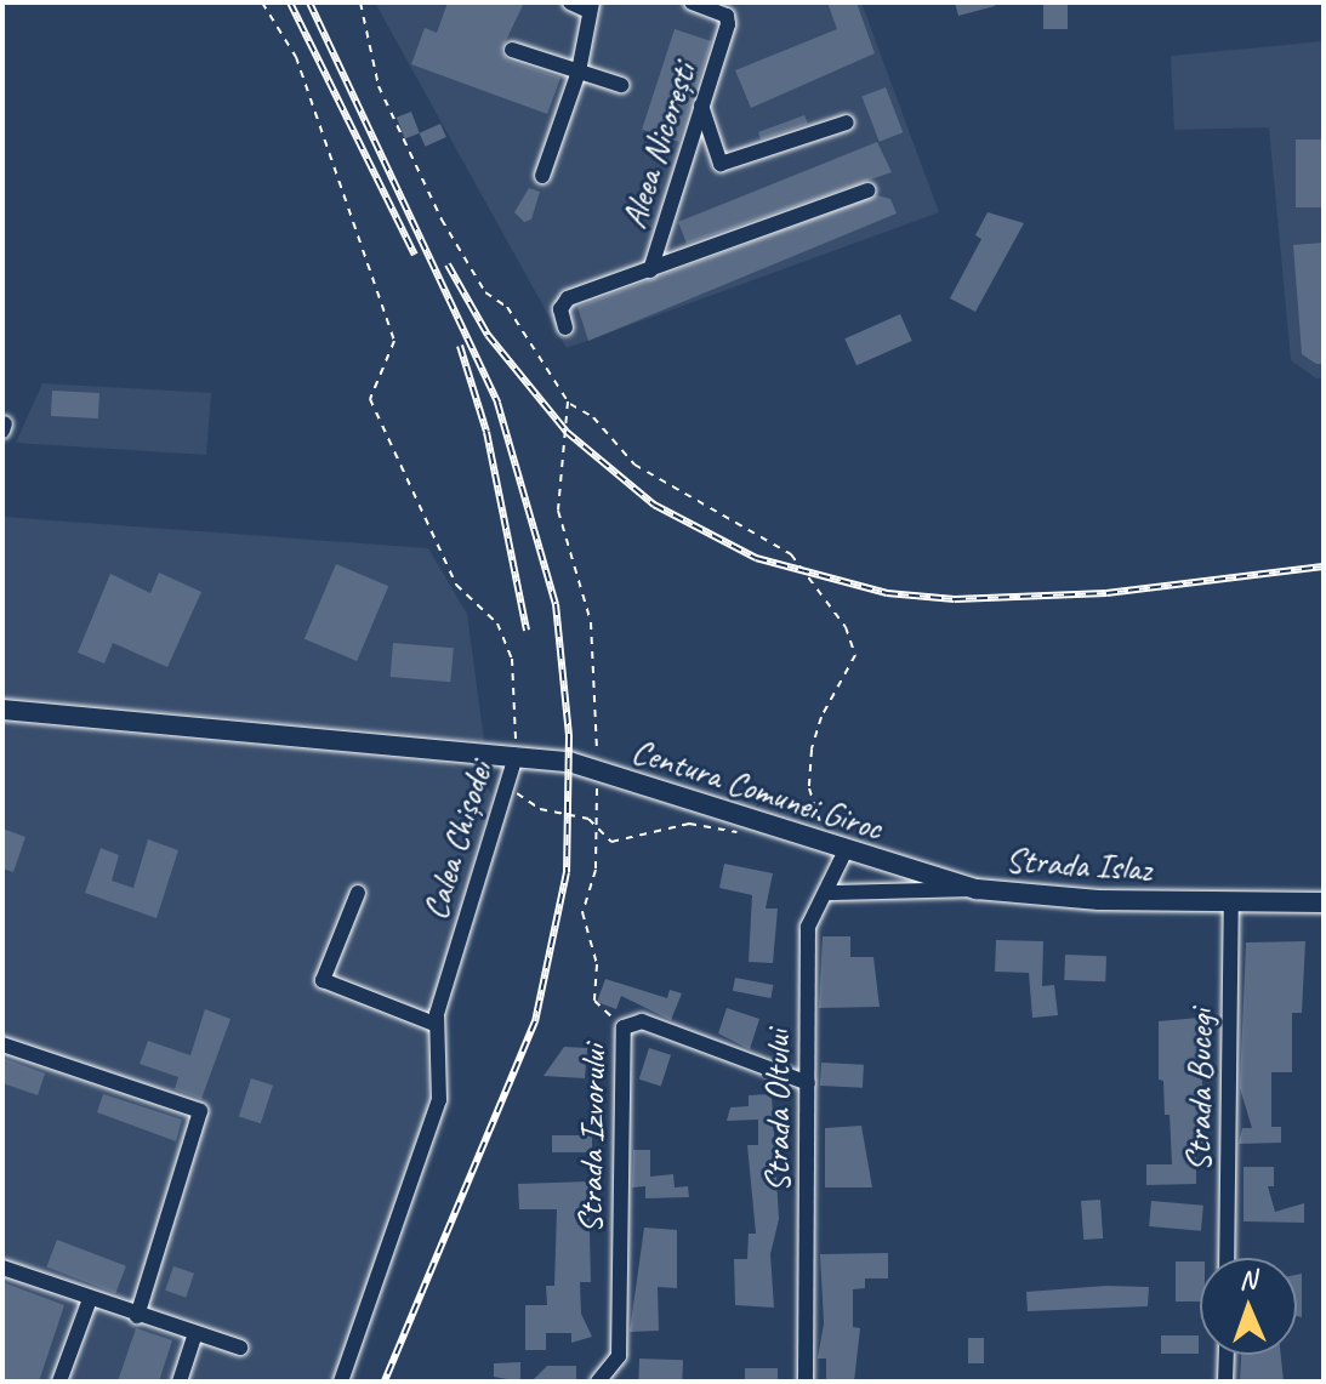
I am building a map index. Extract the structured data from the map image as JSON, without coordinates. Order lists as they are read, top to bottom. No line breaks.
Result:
{"streets":{"main road":["Centura Comunei Giroc","Calea Chișodei","Strada Islaz"],"street":["Aleea Nicorești","Strada Bucegi","Strada Oltului","Strada Izvorului"]},"crossings":[["Centura Comunei Giroc","Calea Chișodei"],["Centura Comunei Giroc","Strada Islaz"],["Centura Comunei Giroc","Strada Oltului"],["Strada Islaz","Strada Bucegi"],["Strada Islaz","Strada Oltului"],["Strada Oltului","Strada Izvorului"]],"north":"top"}
